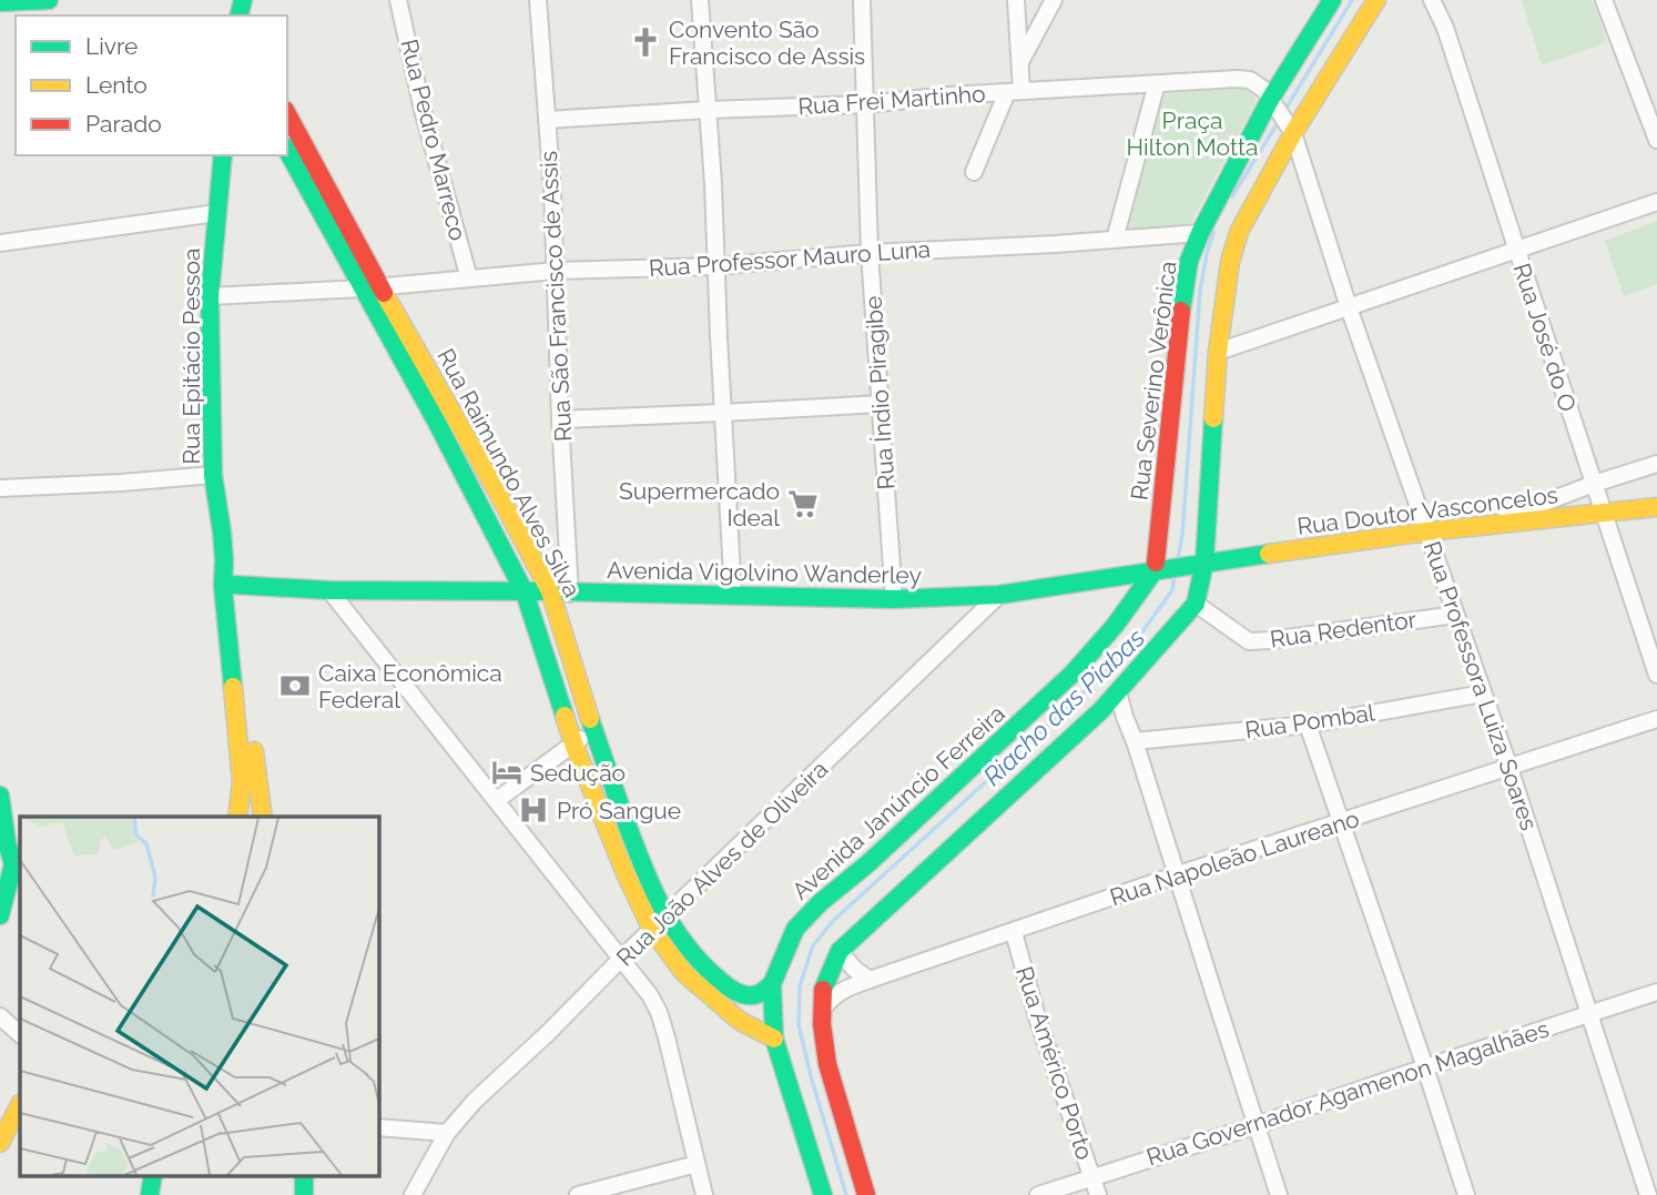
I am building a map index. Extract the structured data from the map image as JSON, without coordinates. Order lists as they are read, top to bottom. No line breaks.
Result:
{"streets":{"main road":["Rua Epitácio Pessoa","Rua Severino Verônica","Rua Raimundo Alves Silva","Rua Doutor Vasconcelos","Avenida Vigolvino Wanderley","Avenida Janúncio Ferreira"],"street":["Rua Frei Martinho","Rua Pedro Marreco","Rua Professor Mauro Luna","Rua São Francisco de Assis","Rua José do O","Rua Índio Piragibe","Rua Redentor","Rua Professora Luiza Soares","Rua Pombal","Rua Napoleão Laureano","Rua João Alves de Oliveira","Rua Américo Porto","Rua Governador Agamenon Magalhães"]},"crossings":[["Rua Frei Martinho","Rua São Francisco de Assis"],["Rua Frei Martinho","Rua Severino Verônica"],["Rua Frei Martinho","Rua Índio Piragibe"],["Rua Frei Martinho","Rua Professora Luiza Soares"],["Rua Pedro Marreco","Rua Professor Mauro Luna"],["Rua Professor Mauro Luna","Rua São Francisco de Assis"],["Rua Professor Mauro Luna","Rua Severino Verônica"],["Rua Professor Mauro Luna","Rua Índio Piragibe"],["Rua Professor Mauro Luna","Rua Raimundo Alves Silva"],["Rua São Francisco de Assis","Avenida Vigolvino Wanderley"],["Rua José do O","Rua Doutor Vasconcelos"],["Rua Epitácio Pessoa","Avenida Vigolvino Wanderley"],["Rua Severino Verônica","Rua Doutor Vasconcelos"],["Rua Severino Verônica","Avenida Vigolvino Wanderley"],["Rua Severino Verônica","Rua Professora Luiza Soares"],["Rua Severino Verônica","Avenida Janúncio Ferreira"],["Rua Índio Piragibe","Avenida Vigolvino Wanderley"],["Rua Raimundo Alves Silva","Avenida Vigolvino Wanderley"],["Rua Raimundo Alves Silva","Avenida Janúncio Ferreira"],["Rua Raimundo Alves Silva","Rua João Alves de Oliveira"],["Rua Doutor Vasconcelos","Avenida Vigolvino Wanderley"],["Rua Doutor Vasconcelos","Rua Professora Luiza Soares"],["Rua Doutor Vasconcelos","Avenida Janúncio Ferreira"],["Avenida Vigolvino Wanderley","Avenida Janúncio Ferreira"],["Avenida Vigolvino Wanderley","Rua João Alves de Oliveira"],["Rua Redentor","Rua Professora Luiza Soares"],["Rua Professora Luiza Soares","Rua Pombal"],["Rua Professora Luiza Soares","Rua Napoleão Laureano"],["Rua Professora Luiza Soares","Rua Governador Agamenon Magalhães"],["Rua Napoleão Laureano","Rua Américo Porto"],["Rua Américo Porto","Rua Governador Agamenon Magalhães"]],"water":["Riacho das Piabas"],"parks":["Praça Hilton Motta"],"places":{"church":["Convento São Francisco de Assis"],"supermarket":["Supermercado Ideal"],"bank":["Caixa Econômica Federal"],"hotel":["Sedução"],"hospital":["Pró Sangue"]},"legend":["Livre","Lento","Parado"]}
